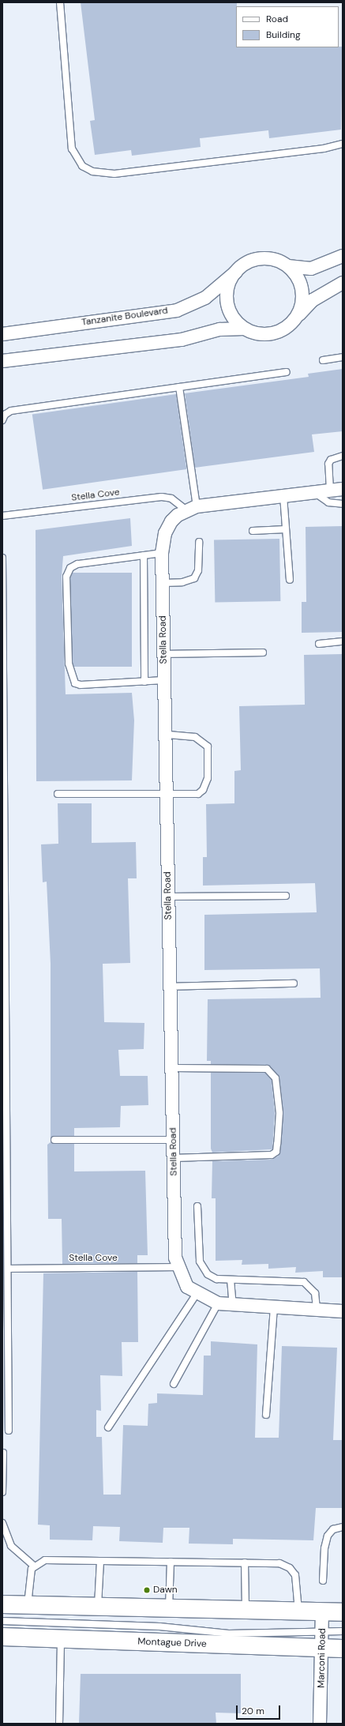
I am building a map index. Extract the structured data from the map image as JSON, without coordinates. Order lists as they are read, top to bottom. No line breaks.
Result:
{"streets":{"main road":["Montague Drive"],"street":["Tanzanite Boulevard","Stella Road","Marconi Road"],"lane":["Stella Cove"]},"crossings":[["Stella Cove","Stella Road"],["Montague Drive","Marconi Road"]],"places":["Dawn"],"legend":["Road","Building"],"scale_bar":"20 m"}
